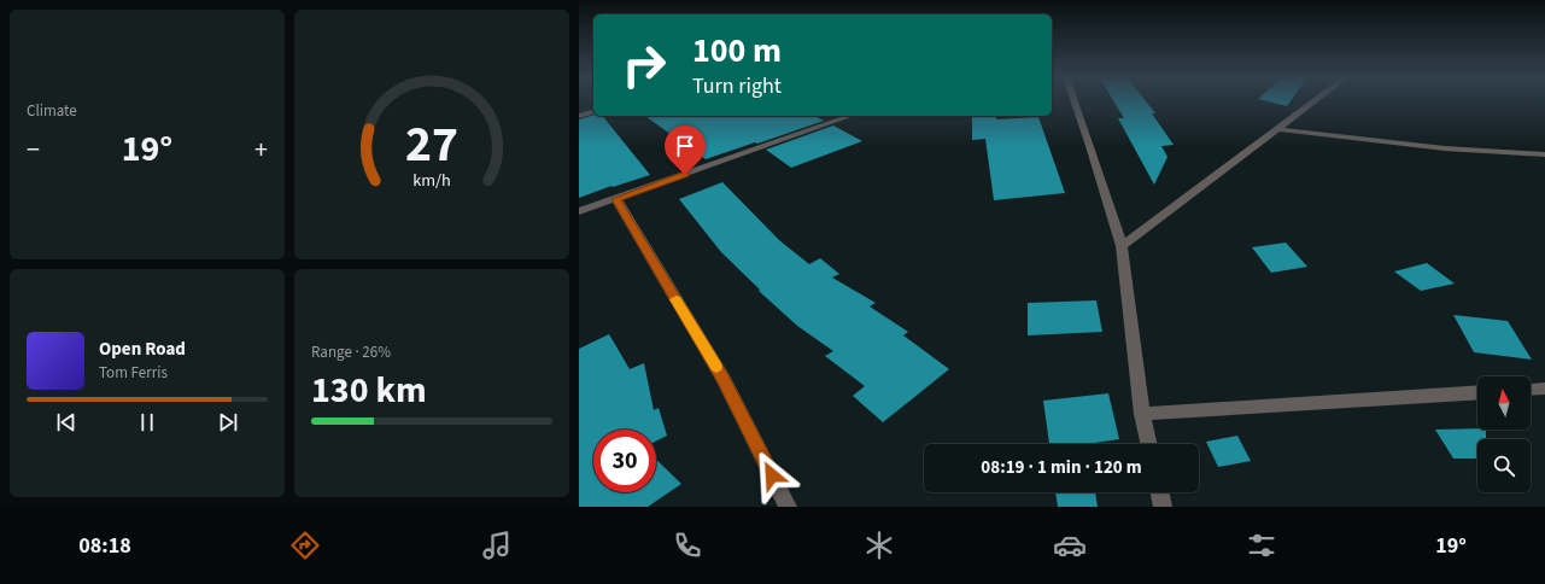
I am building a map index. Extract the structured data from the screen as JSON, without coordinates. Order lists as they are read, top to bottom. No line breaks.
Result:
{"north":"top","page":{"tile":["Climate",["Range · 26%","130 km"]],"turn":["100 m","Turn right"],"heat":["−","19°","+"],"song":["Open Road","Tom Ferris"],"limit":"30","trip":"08:19 · 1 min · 120 m","tabs":["08:18","19°"],"gauge":["27","km/h"]}}
